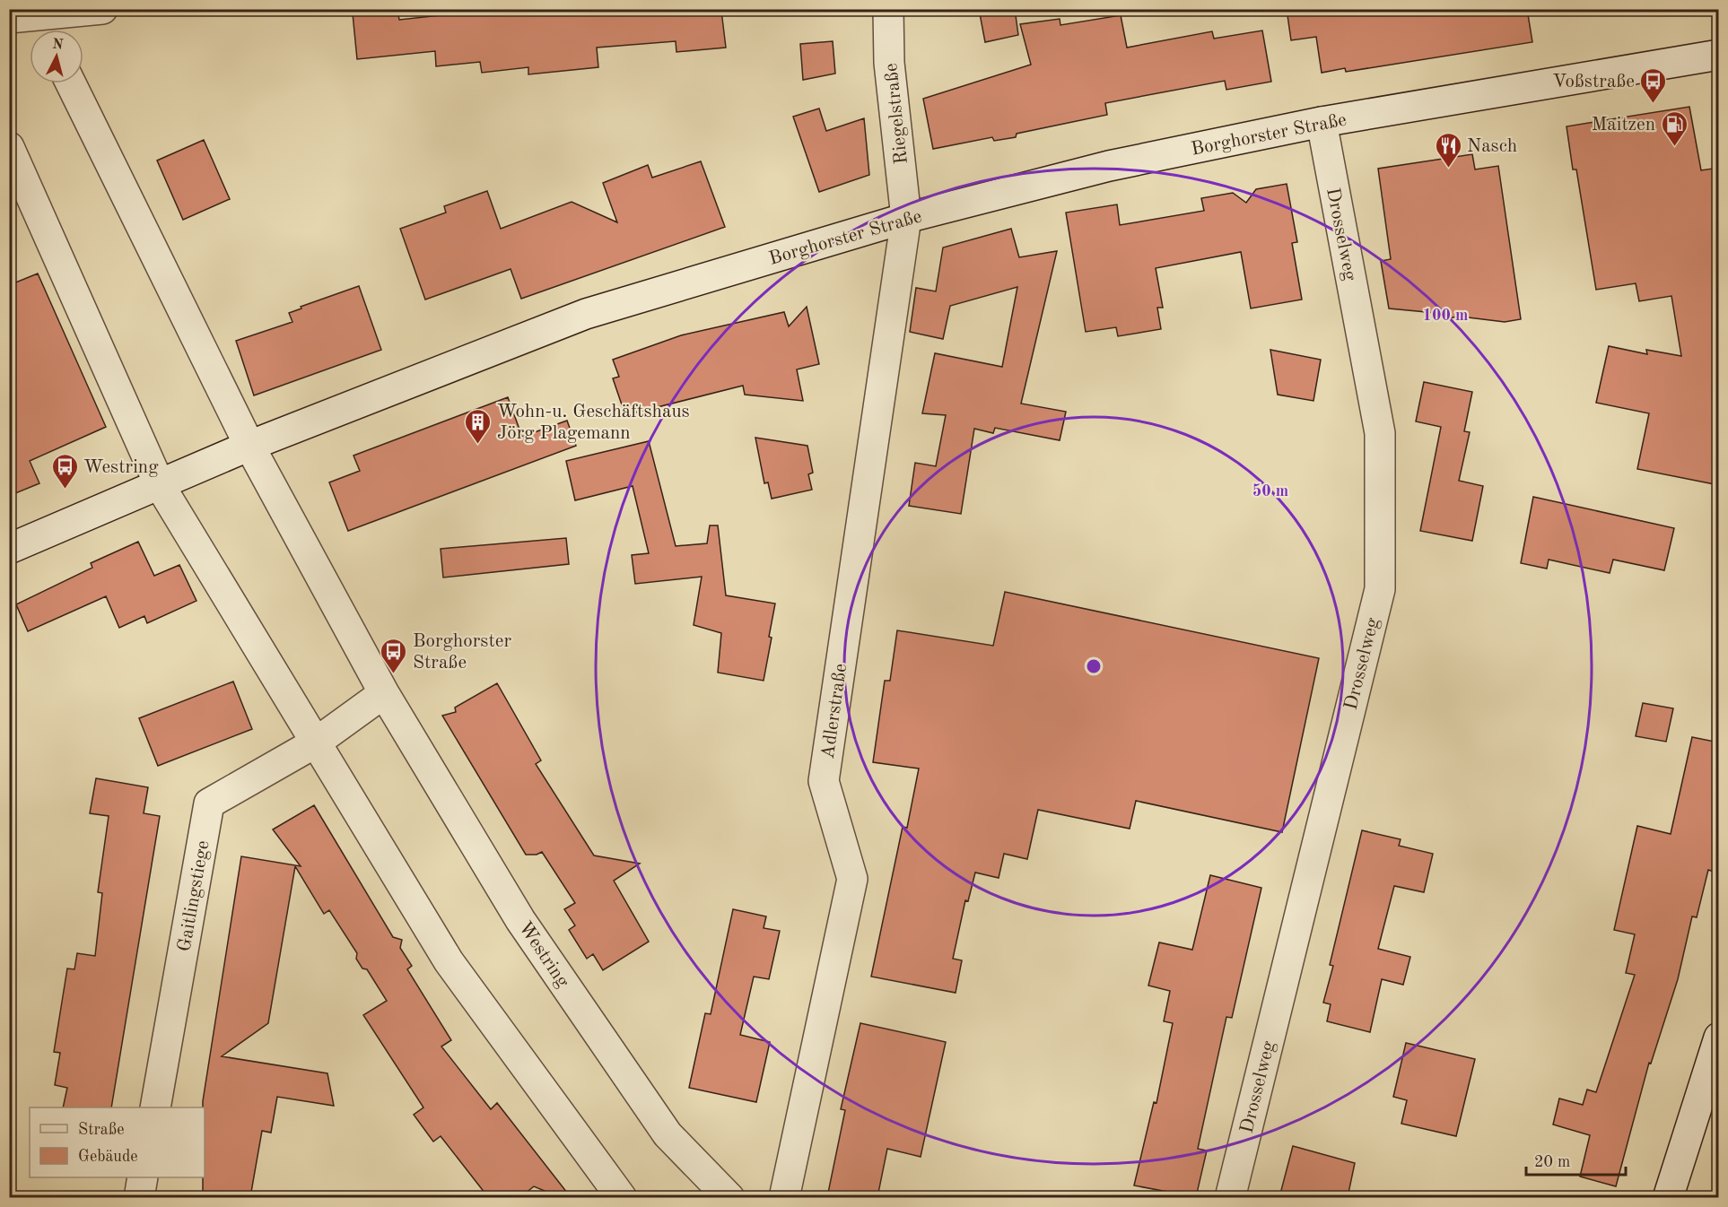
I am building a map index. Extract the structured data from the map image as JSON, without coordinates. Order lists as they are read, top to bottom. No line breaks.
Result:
{"streets":{"street":["Riegelstraße","Borghorster Straße","Drosselweg","Adlerstraße","Gaitlingstiege","Westring"]},"crossings":[["Riegelstraße","Borghorster Straße"],["Riegelstraße","Adlerstraße"],["Borghorster Straße","Drosselweg"],["Borghorster Straße","Adlerstraße"],["Borghorster Straße","Westring"]],"places":{"bus stop":["Voßstraße","Westring","Borghorster Straße"],"fuel station":["Maitzen"],"restaurant":["Nasch"],"building":["Wohn-u. Geschäftshaus Jörg Plagemann"]},"legend":["Straße","Gebäude"],"scale_bar":"20 m","north":"top","rings":["100 m","50 m"]}
